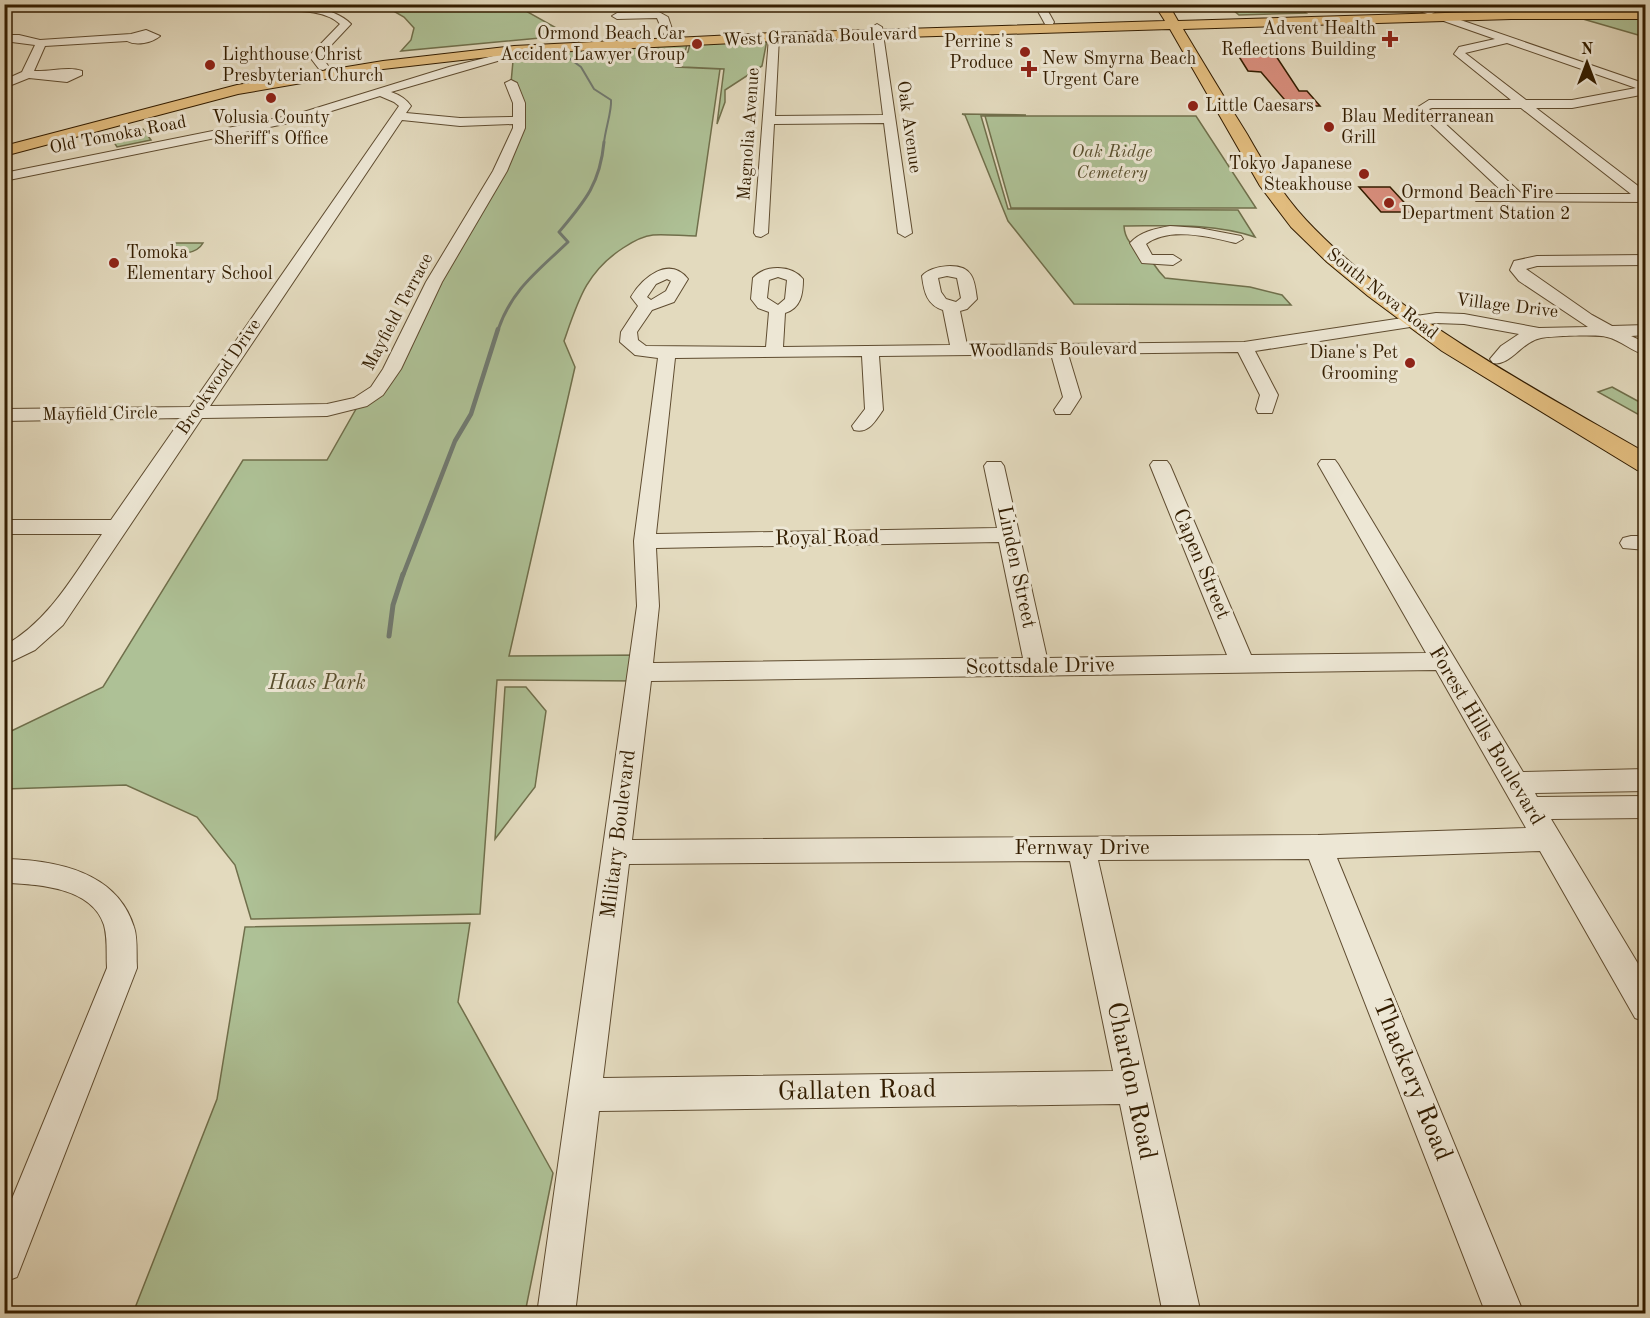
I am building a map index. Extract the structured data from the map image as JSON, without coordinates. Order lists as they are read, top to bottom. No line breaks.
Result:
{"streets":{"main road":["West Granada Boulevard","South Nova Road"],"street":["Oak Avenue","Magnolia Avenue","Old Tomoka Road","Village Drive","Mayfield Terrace","Woodlands Boulevard","Brookwood Drive","Mayfield Circle","Royal Road","Capen Street","Linden Street","Scottsdale Drive","Forest Hills Boulevard","Military Boulevard","Fernway Drive","Thackery Road","Chardon Road","Gallaten Road"]},"crossings":[["West Granada Boulevard","Oak Avenue"],["West Granada Boulevard","Magnolia Avenue"],["West Granada Boulevard","Old Tomoka Road"],["West Granada Boulevard","South Nova Road"],["South Nova Road","Village Drive"],["South Nova Road","Woodlands Boulevard"],["Village Drive","Woodlands Boulevard"],["Mayfield Terrace","Brookwood Drive"],["Mayfield Terrace","Mayfield Circle"],["Woodlands Boulevard","Military Boulevard"],["Brookwood Drive","Mayfield Circle"],["Royal Road","Linden Street"],["Royal Road","Military Boulevard"],["Capen Street","Scottsdale Drive"],["Linden Street","Scottsdale Drive"],["Scottsdale Drive","Forest Hills Boulevard"],["Scottsdale Drive","Military Boulevard"],["Forest Hills Boulevard","Fernway Drive"],["Military Boulevard","Fernway Drive"],["Military Boulevard","Gallaten Road"],["Fernway Drive","Thackery Road"],["Fernway Drive","Chardon Road"],["Chardon Road","Gallaten Road"]],"parks":["Oak Ridge Cemetery","Haas Park"],"places":{"health":["Advent Health Reflections Building","New Smyrna Beach Urgent Care"],"other":["Ormond Beach Car Accident Lawyer Group","Perrine's Produce","Lighthouse Christ Presbyterian Church","Volusia County Sheriff's Office","Little Caesars","Blau Mediterranean Grill","Tokyo Japanese Steakhouse","Ormond Beach Fire Department Station 2","Tomoka Elementary School","Diane's Pet Grooming"]},"north":"top"}
